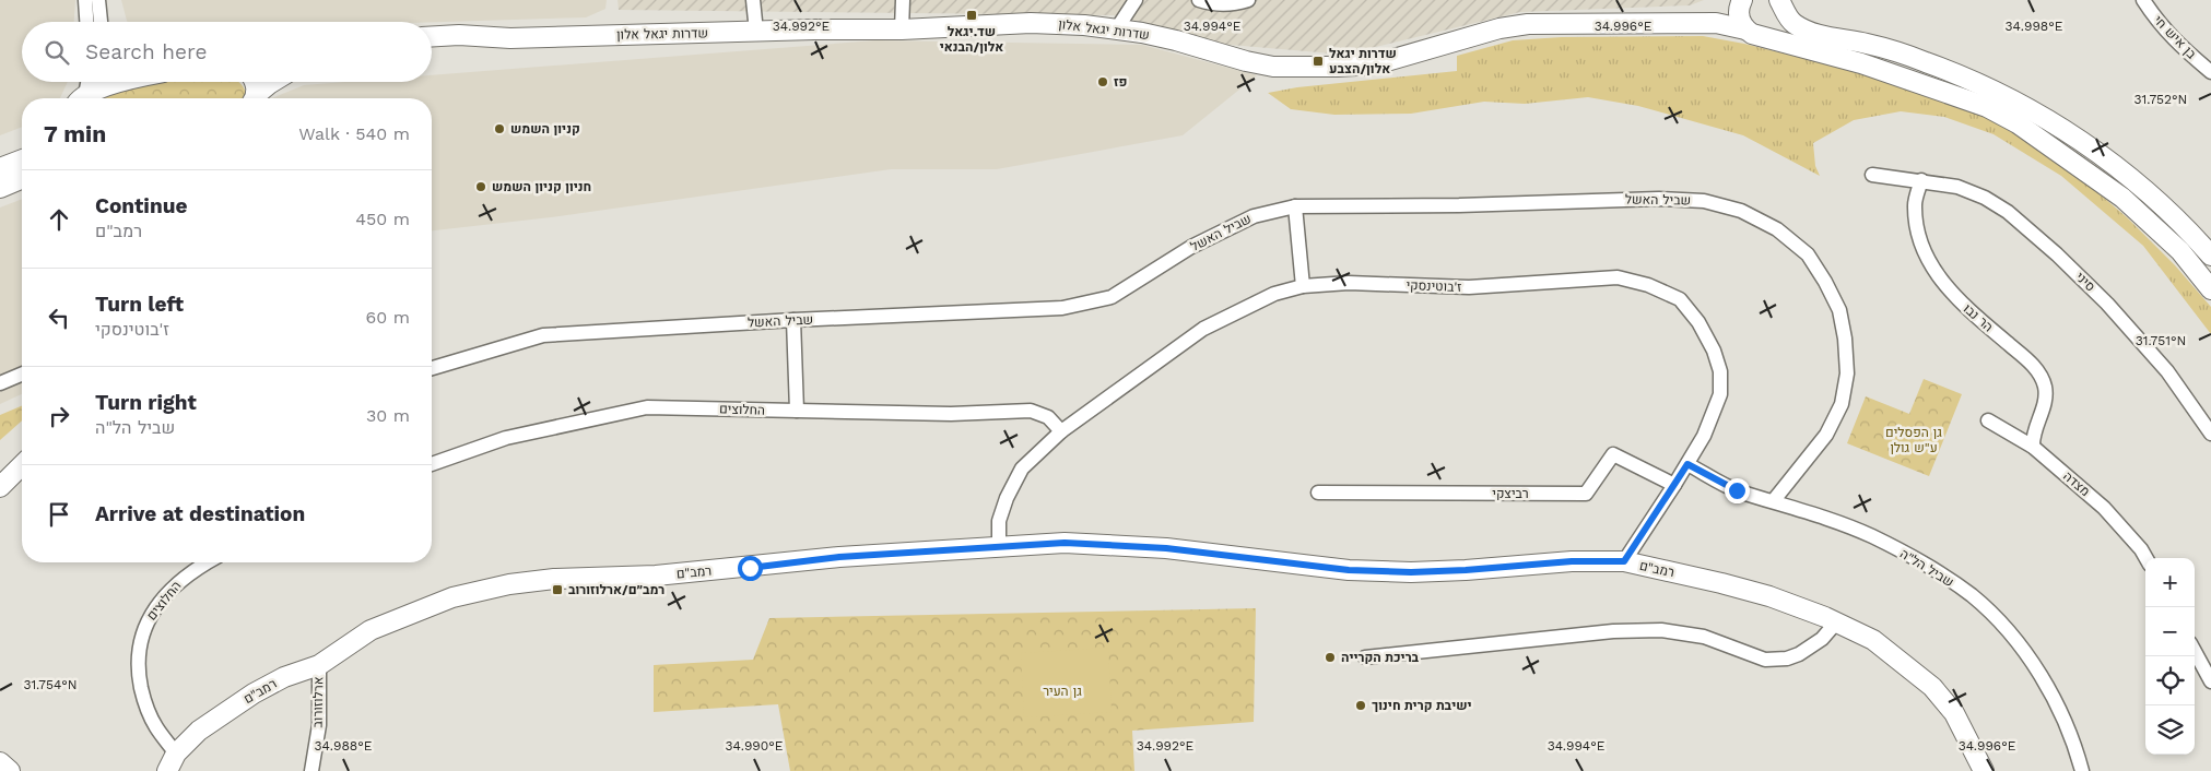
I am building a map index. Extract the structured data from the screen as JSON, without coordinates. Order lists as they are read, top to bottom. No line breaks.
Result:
{"streets":{"main road":["שדרות יגאל אלון","רמב\"ם"],"street":["בן איש חי","שביל האשל","סיני","ז'בוטינסקי","הר נבו","החלוצים","מצדה","רביצקי","שביל הל\"ה","ארלוזורוב"]},"crossings":[["שביל האשל","שביל הל\"ה"],["סיני","הר נבו"],["ז'בוטינסקי","החלוצים"],["ז'בוטינסקי","רביצקי"],["ז'בוטינסקי","שביל הל\"ה"],["ז'בוטינסקי","רמב\"ם"],["הר נבו","מצדה"],["החלוצים","רמב\"ם"],["רמב\"ם","ארלוזורוב"]],"parks":["גן הפסלים ע\"ש גולן","גן העיר"],"places":{"transit":["שד.יגאל אלון/הבנאי","שדרות יגאל אלון/הצבע","רמב״ם/ארלוזורוב"],"other":["פז","קניון השמש","חניון קניון השמש","בריכת הקרייה","ישיבת קרית חינוך"]},"page":{"search":"Search here","heading":["7 min","Walk · 540 m"],"list":[["Continue","רמב\"ם","450 m"],["Turn left","ז'בוטינסקי","60 m"],["Turn right","שביל הל\"ה","30 m"],"Arrive at destination"],"map_buttons":["+","−"]},"coordinates":["34.998°E","34.992°E","34.994°E","34.996°E","31.752°N","31.751°N","31.754°N","34.988°E","34.990°E"]}
